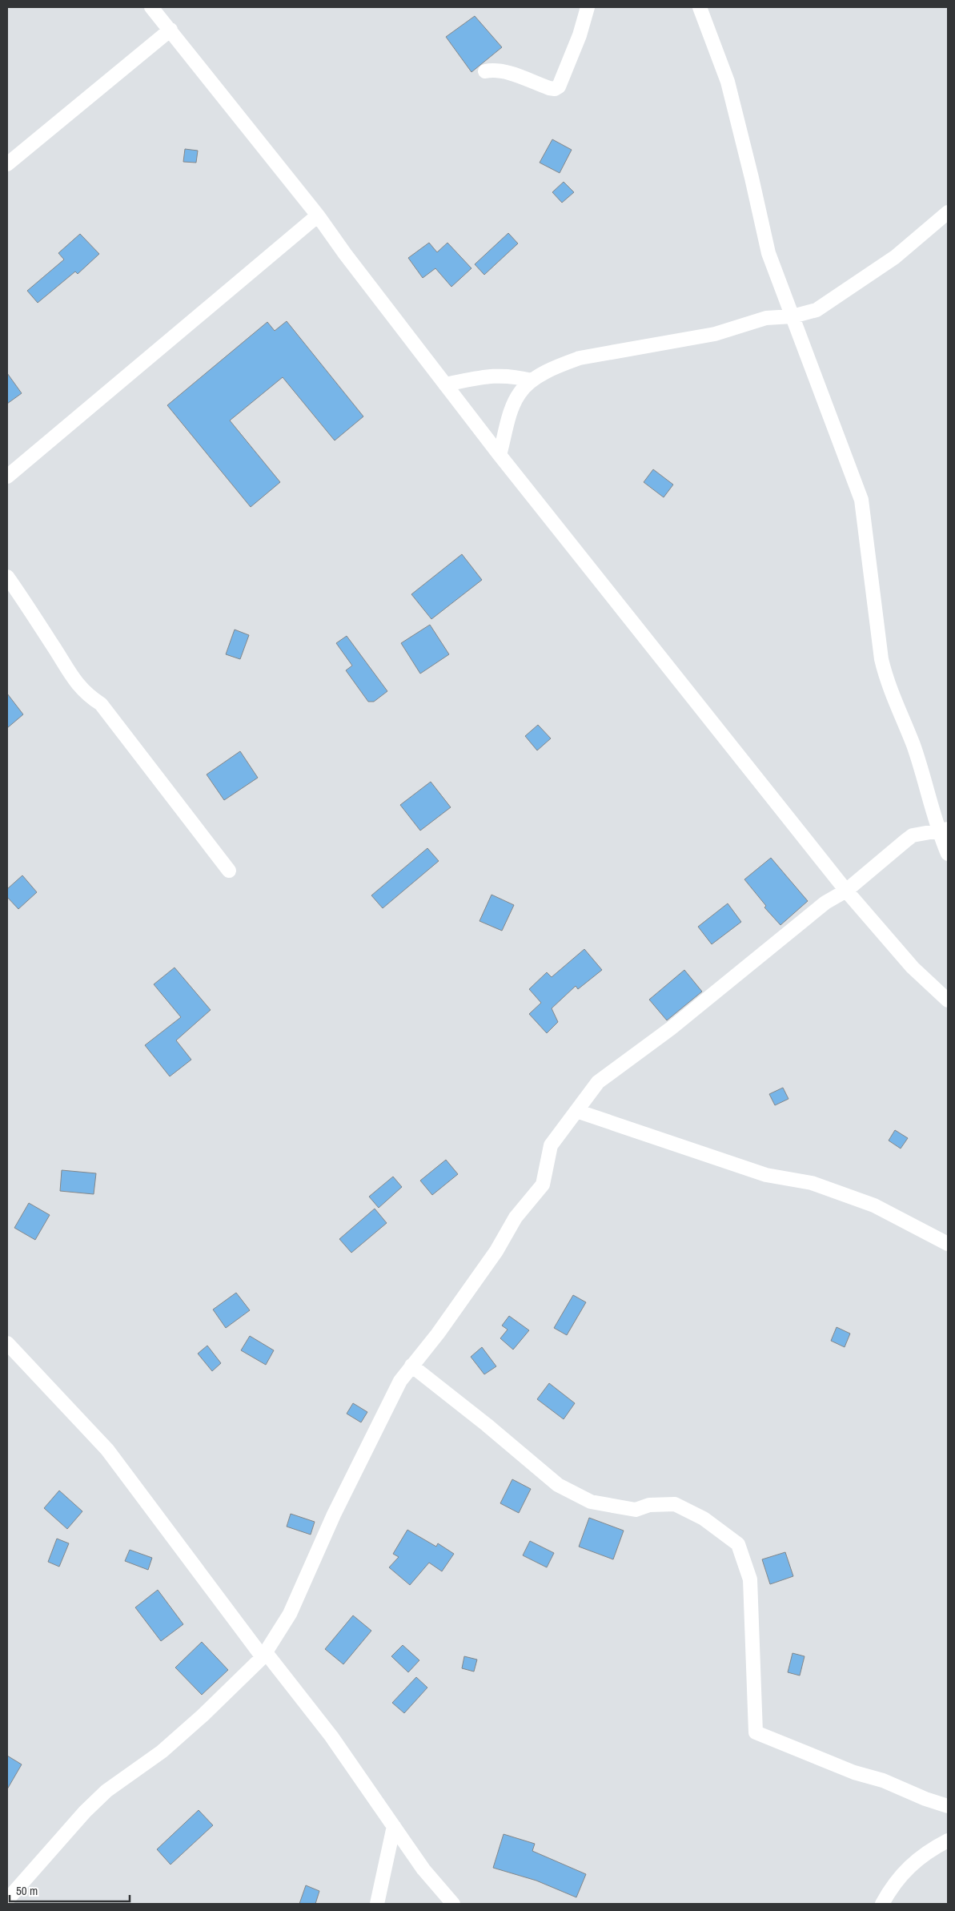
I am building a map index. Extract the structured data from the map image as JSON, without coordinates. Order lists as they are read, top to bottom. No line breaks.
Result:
{"scale_bar":"50 m"}
